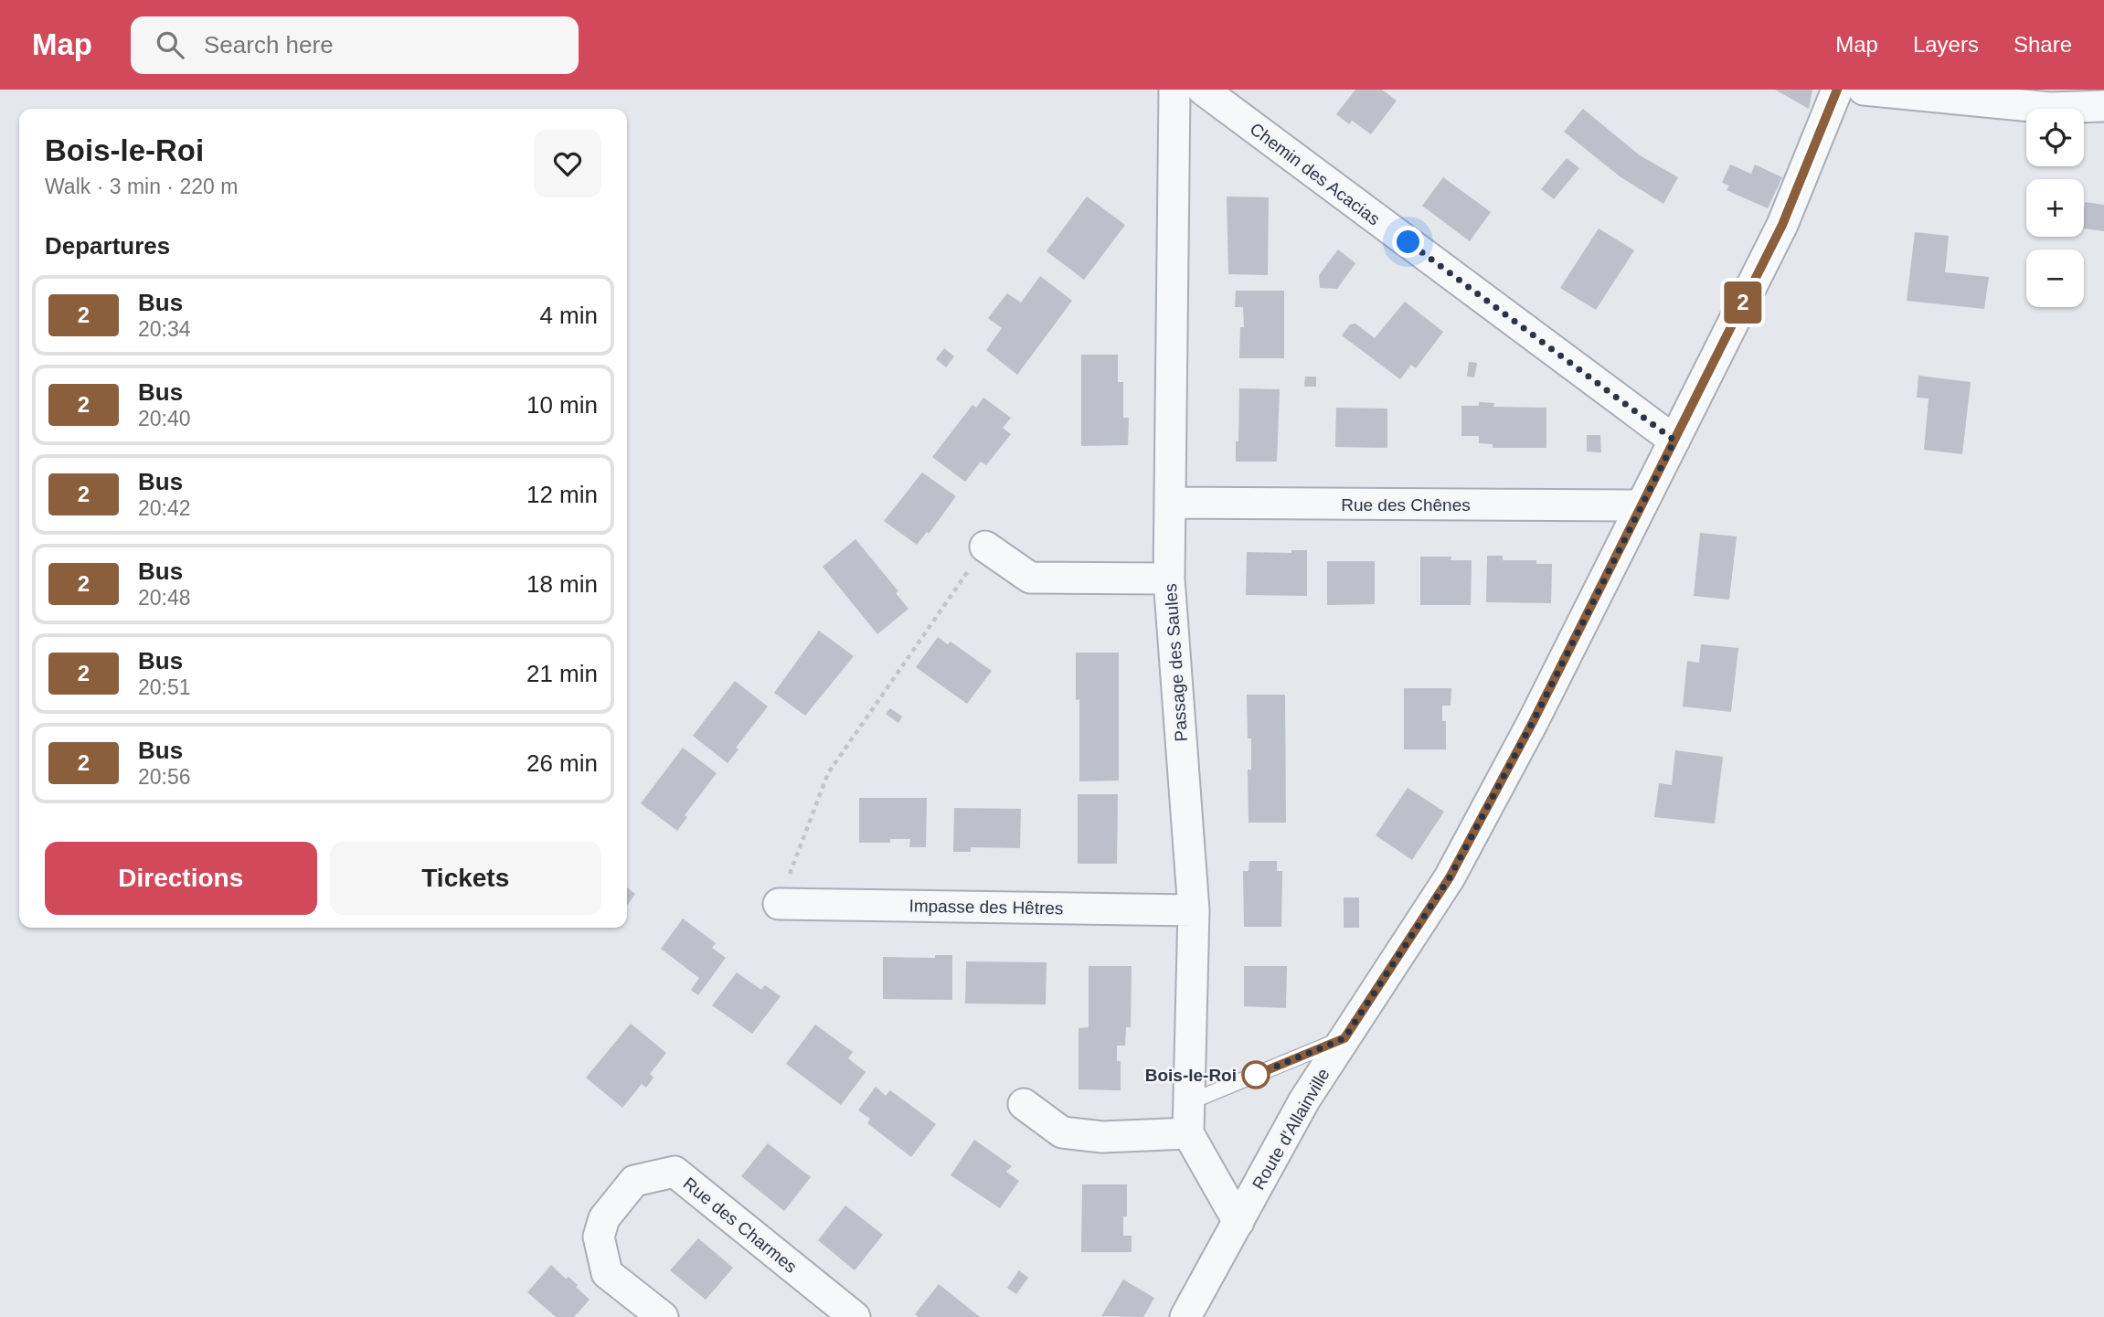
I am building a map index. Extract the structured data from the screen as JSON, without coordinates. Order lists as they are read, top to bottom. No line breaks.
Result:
{"streets":{"street":["Chemin des Acacias","Rue des Chênes","Passage des Saules","Impasse des Hêtres","Route d'Allainville","Rue des Charmes"]},"crossings":[["Chemin des Acacias","Route d'Allainville"],["Rue des Chênes","Passage des Saules"],["Rue des Chênes","Route d'Allainville"],["Passage des Saules","Impasse des Hêtres"]],"places":["Bois-le-Roi"],"lines":["bus line 2"],"page":{"header":"Map","search":"Search here","nav":["Map","Layers","Share"],"on_map":"2","map_buttons":["+","−"],"heading":[["Bois-le-Roi","Walk · 3 min · 220 m"],"Departures"],"list":[{"mark":"2","name":"Bus","note":"20:34","value":"4 min"},{"mark":"2","name":"Bus","note":"20:40","value":"10 min"},{"mark":"2","name":"Bus","note":"20:42","value":"12 min"},{"mark":"2","name":"Bus","note":"20:48","value":"18 min"},{"mark":"2","name":"Bus","note":"20:51","value":"21 min"},{"mark":"2","name":"Bus","note":"20:56","value":"26 min"}],"buttons":["Directions","Tickets"]}}
